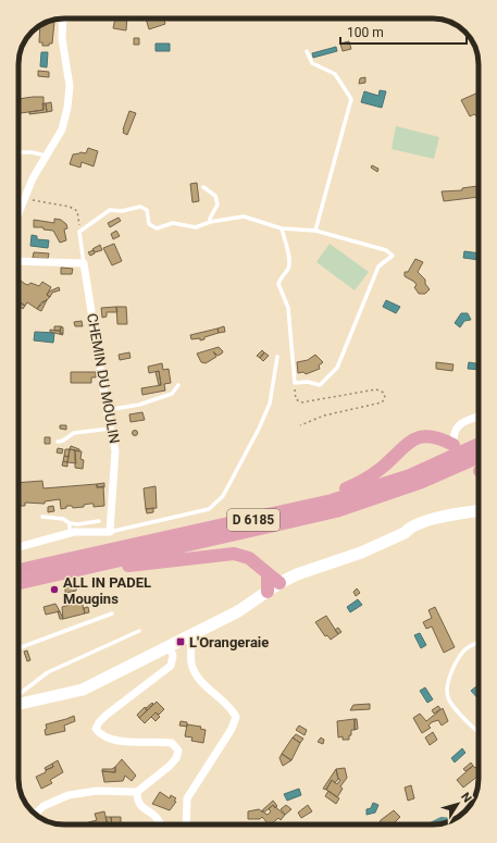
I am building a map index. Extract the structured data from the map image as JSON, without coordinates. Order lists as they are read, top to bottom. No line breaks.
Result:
{"streets":{"highway":["D 6185"],"street":["CHEMIN DU MOULIN"]},"places":{"other":["ALL IN PADEL Mougins"],"transit":["L'Orangeraie"]},"scale_bar":"100 m","north":"top right"}
